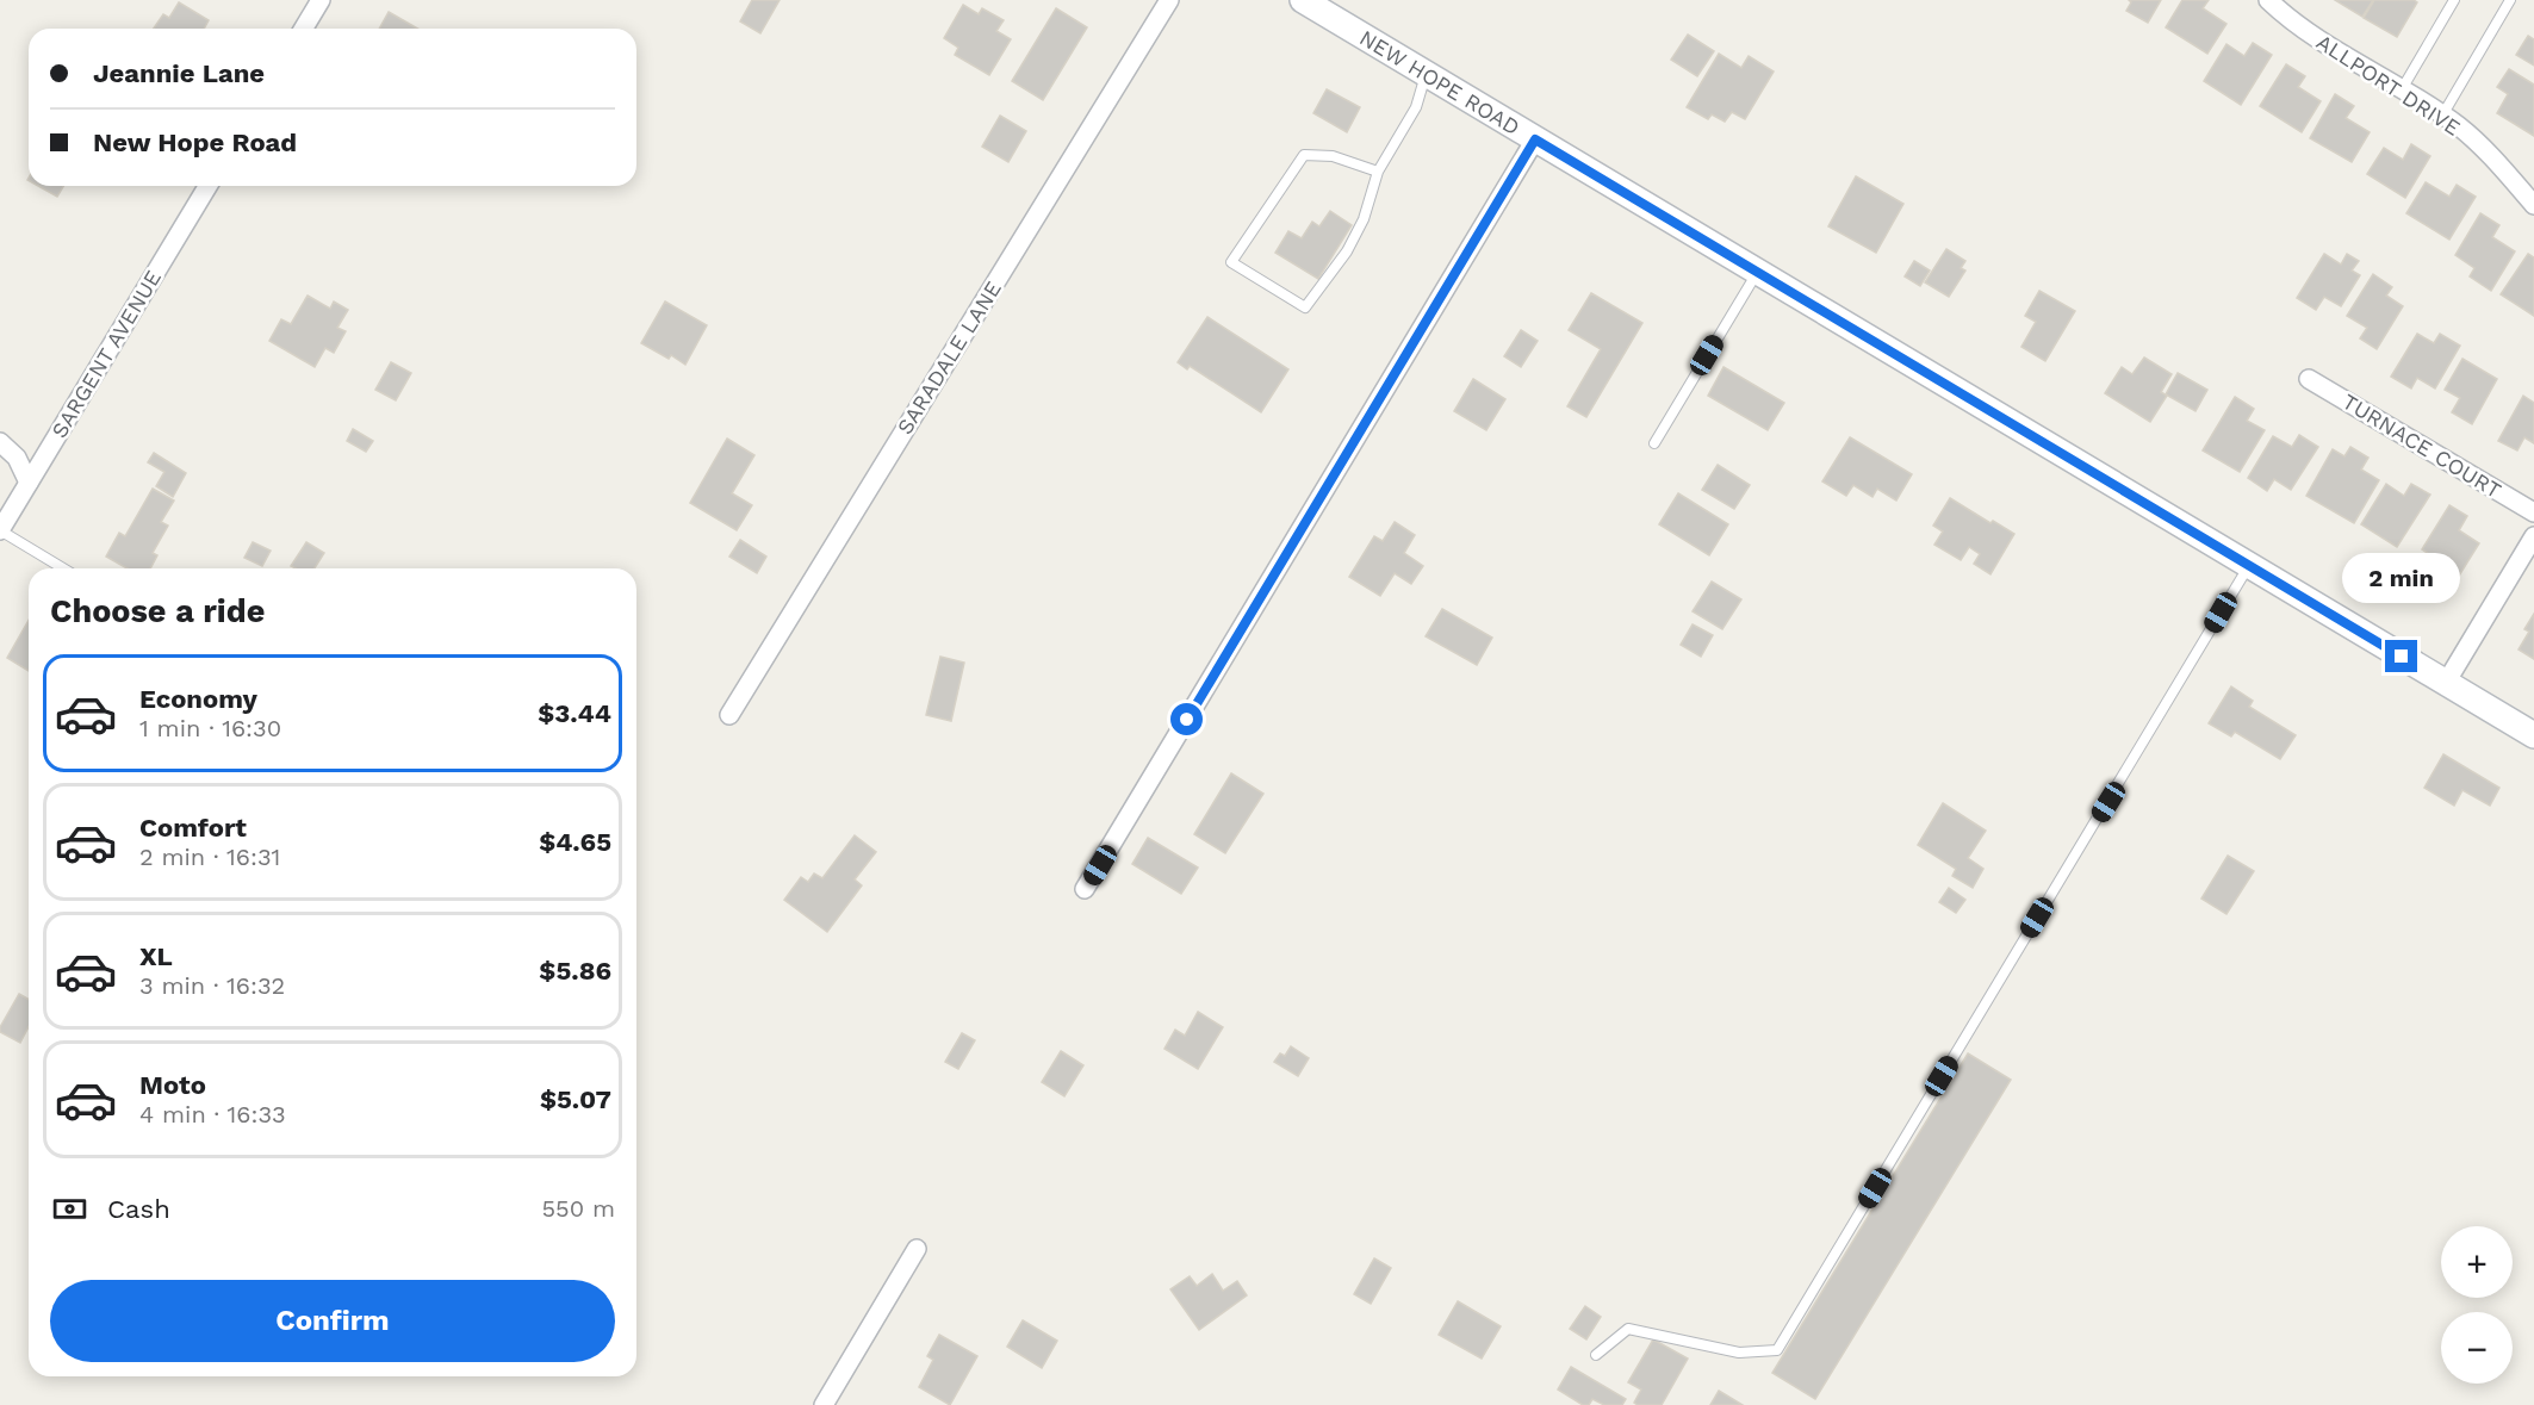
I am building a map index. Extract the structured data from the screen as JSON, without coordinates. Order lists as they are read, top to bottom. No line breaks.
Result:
{"streets":{"main road":["NEW HOPE ROAD"],"street":["ALLPORT DRIVE","SARGENT AVENUE","SARADALE LANE","TURNACE COURT"]},"page":{"banner":["Jeannie Lane","New Hope Road"],"bubble":"2 min","heading":"Choose a ride","list":[{"name":"Economy","note":"1 min · 16:30","value":"$3.44"},{"name":"Comfort","note":"2 min · 16:31","value":"$4.65"},{"name":"XL","note":"3 min · 16:32","value":"$5.86"},{"name":"Moto","note":"4 min · 16:33","value":"$5.07"}],"pay":["Cash","550 m"],"map_buttons":["+","−"],"buttons":"Confirm"}}
